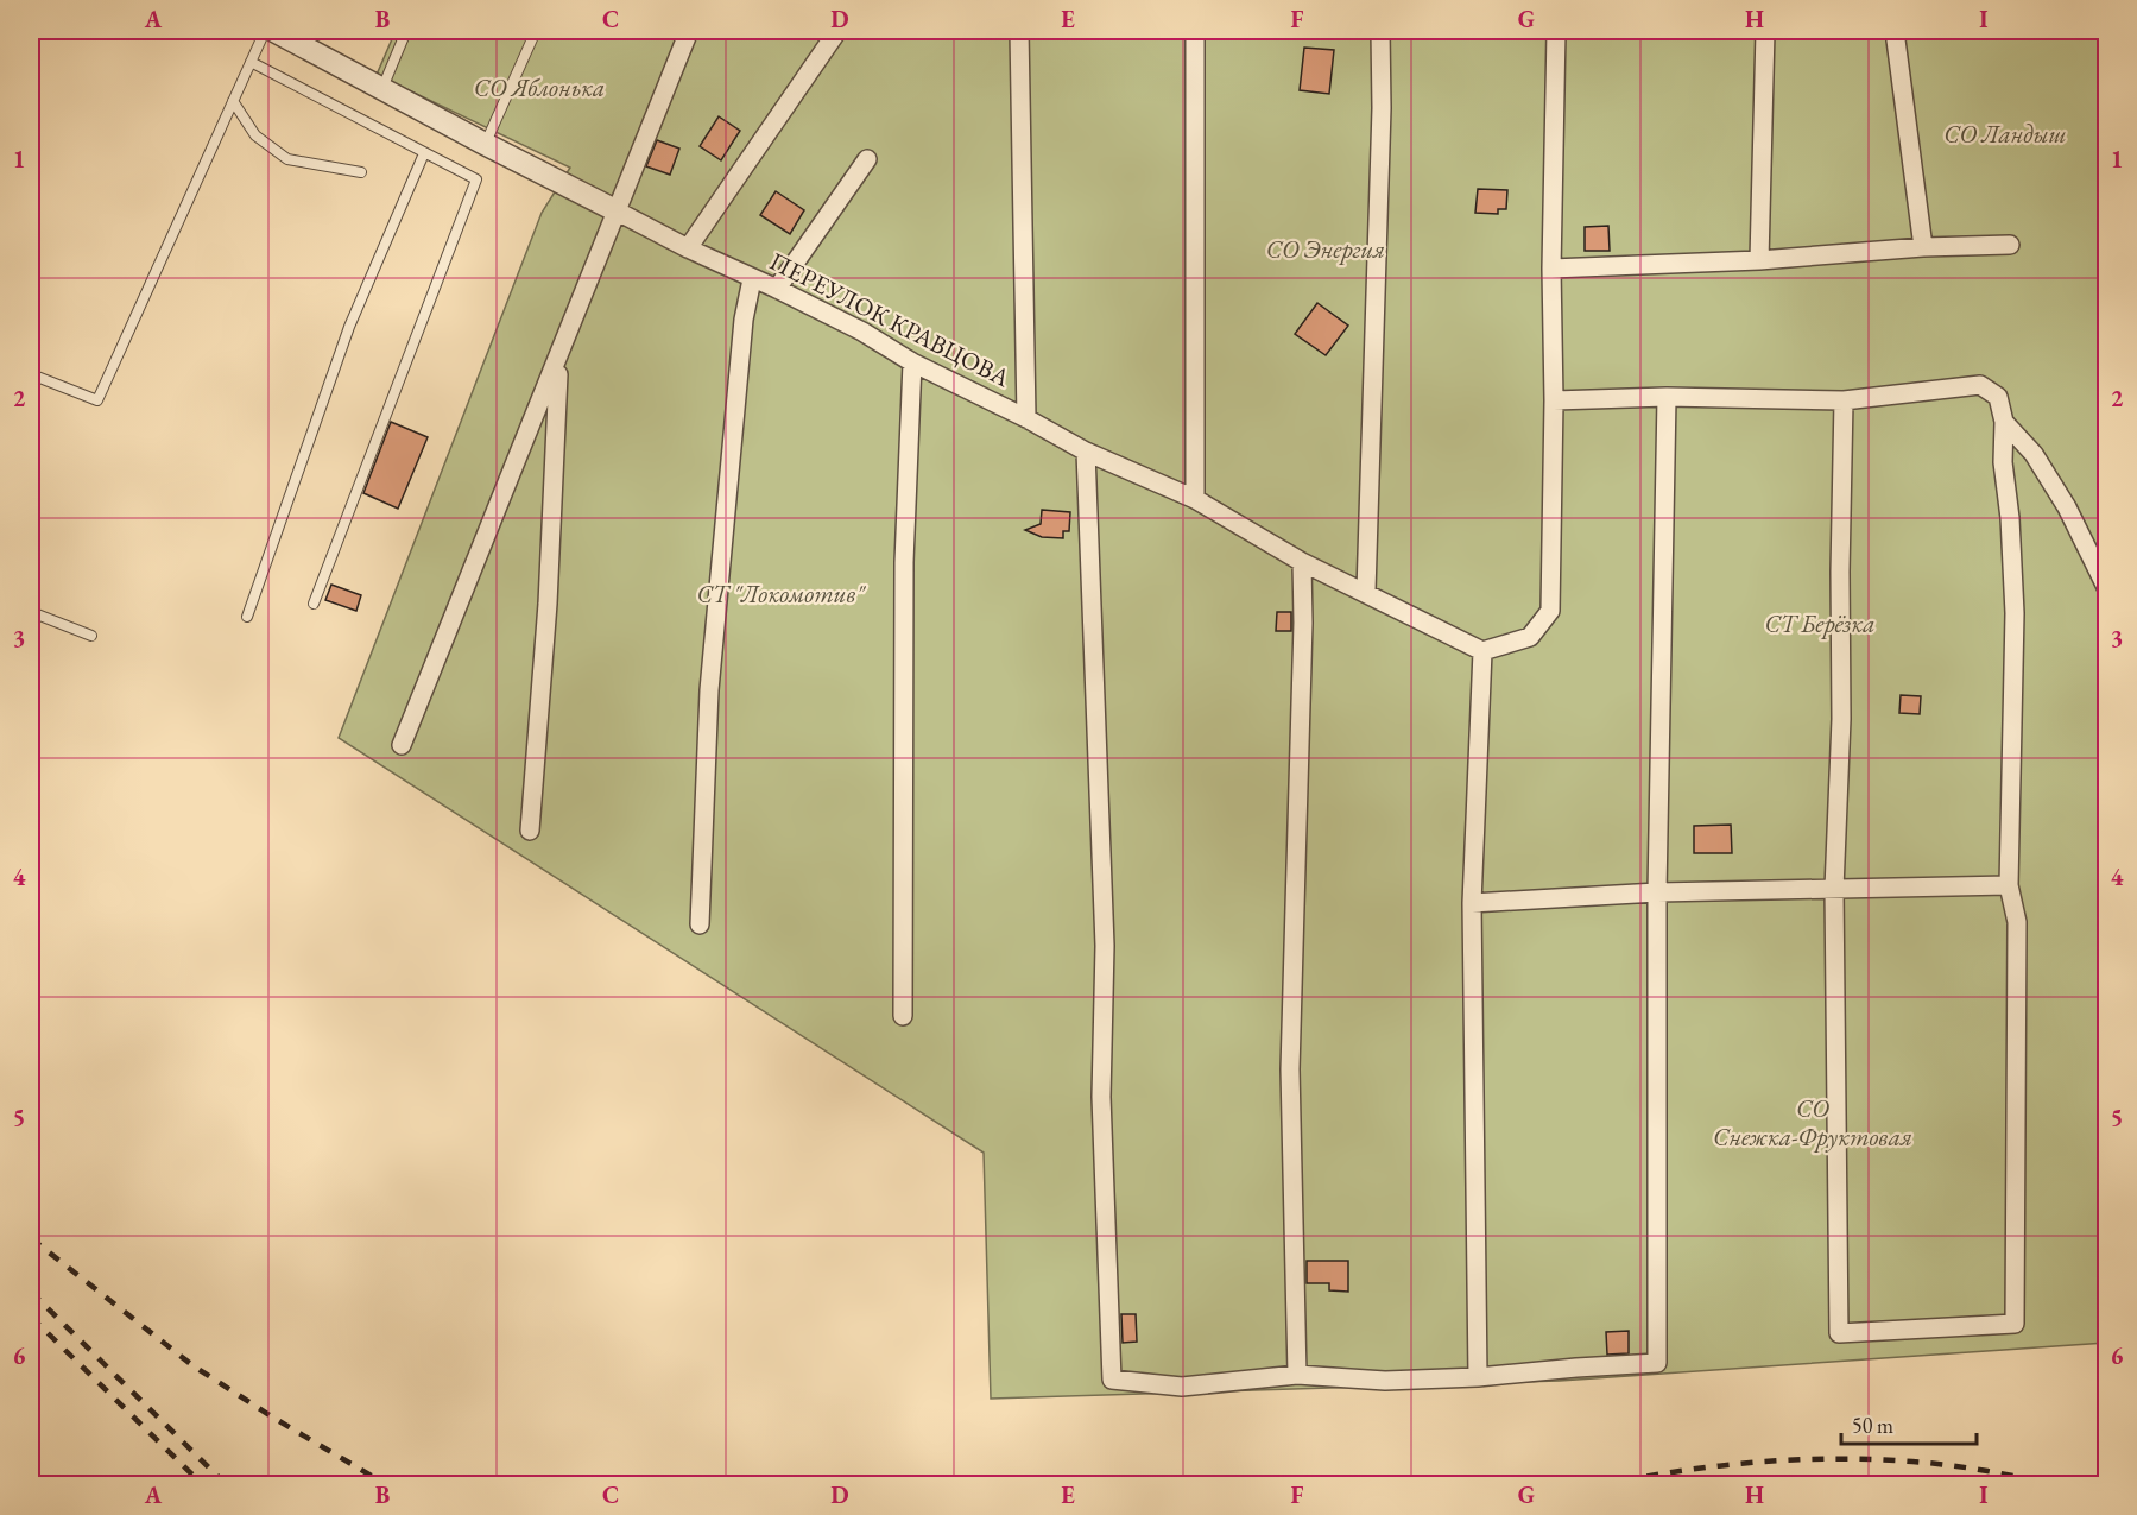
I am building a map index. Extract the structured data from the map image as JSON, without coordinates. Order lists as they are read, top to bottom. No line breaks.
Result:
{"streets":{"street":["ПЕРЕУЛОК КРАВЦОВА"]},"parks":["СО Яблонька","СО Ландыш","СО Энергия","СТ \"Локомотив\"","СТ Берёзка","СО Снежка-Фруктовая"],"scale_bar":"50 m","grid":{"columns":["A","B","C","D","E","F","G","H","I"],"rows":["1","2","3","4","5","6"]}}
